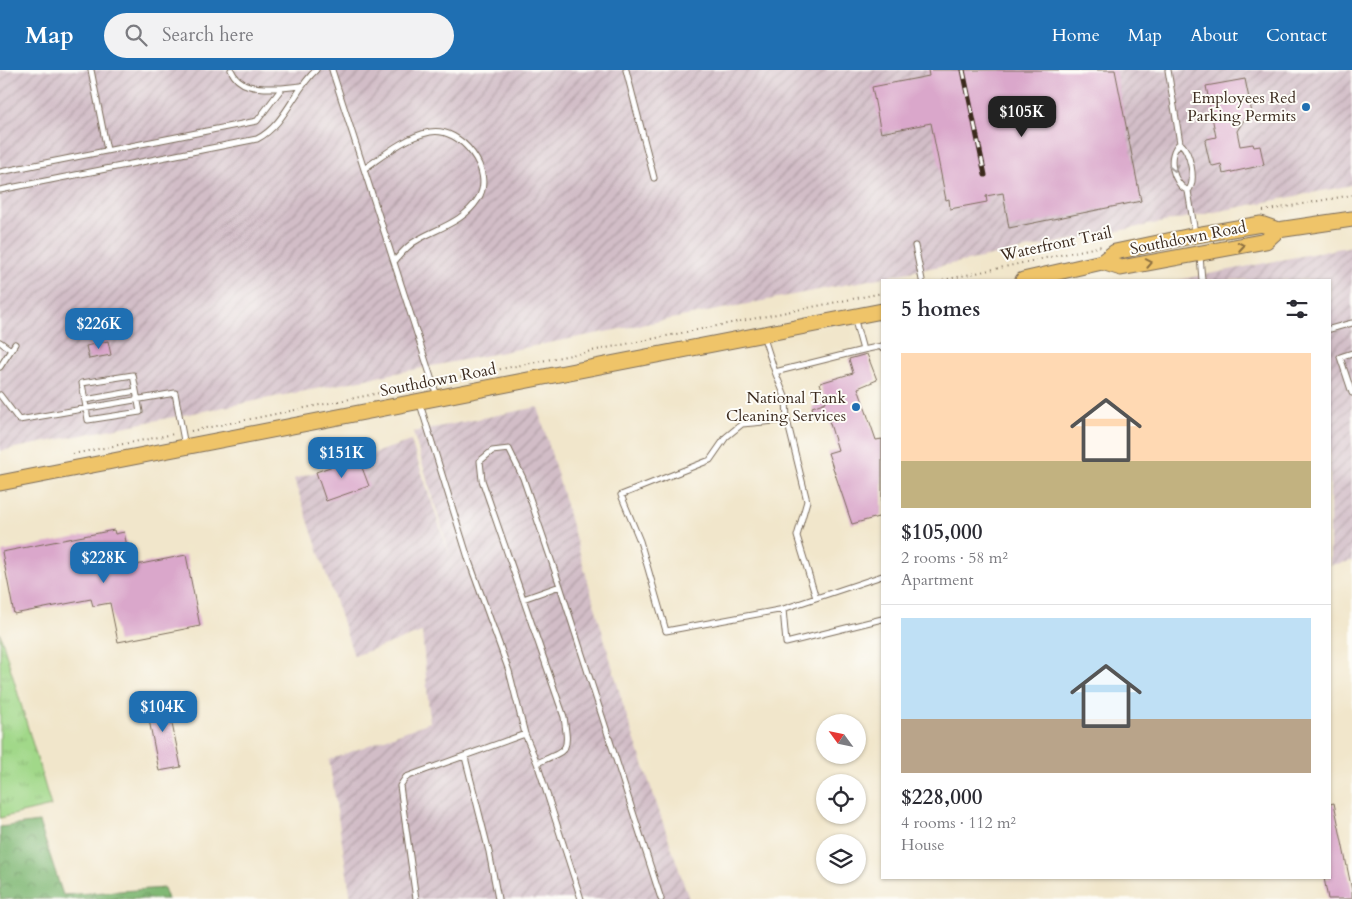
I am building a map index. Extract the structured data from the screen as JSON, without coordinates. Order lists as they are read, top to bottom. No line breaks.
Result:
{"streets":{"main road":["Southdown Road"],"path":["Waterfront Trail"]},"places":["Employees Red Parking Permits","National Tank Cleaning Services"],"north":"top left","page":{"header":"Map","search":"Search here","nav":["Home","Map","About","Contact"],"price":["$105K","$226K","$151K","$228K","$104K"],"heading":"5 homes","list":[{"name":"$105,000","note":"2 rooms · 58 m² · Apartment"},{"name":"$228,000","note":"4 rooms · 112 m² · House"}]}}
